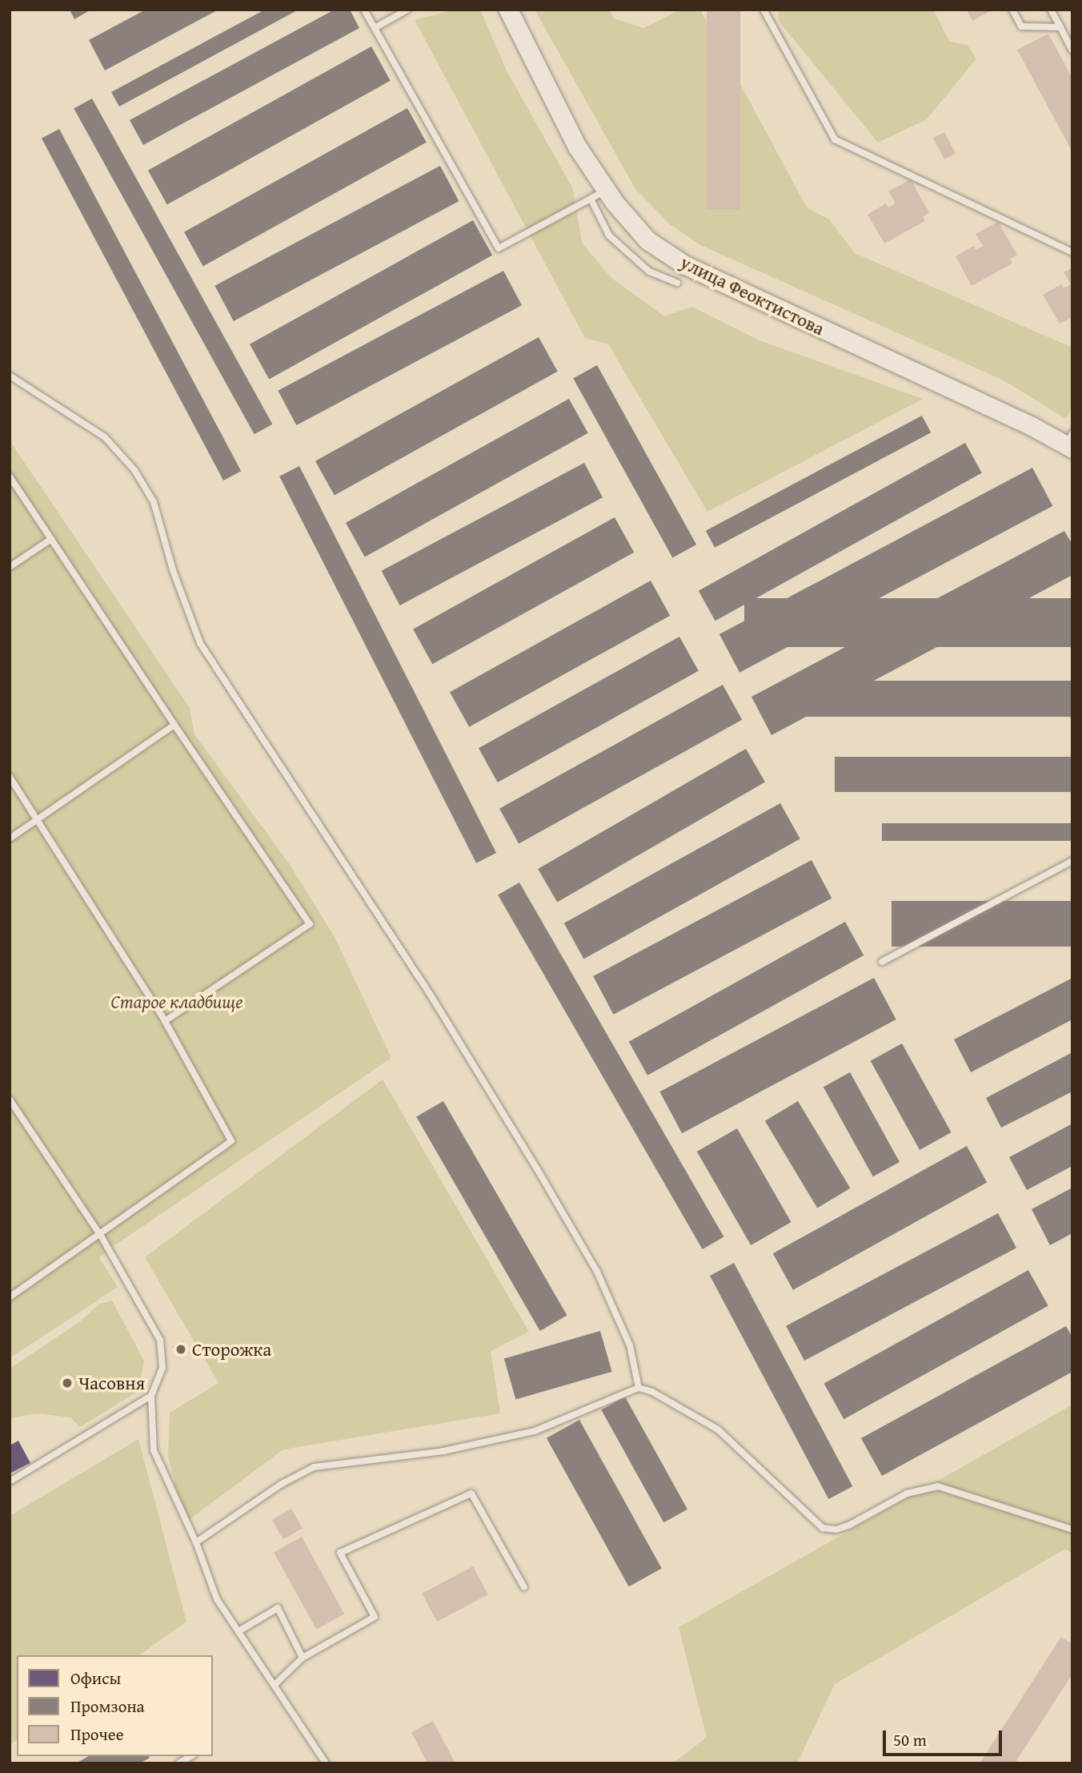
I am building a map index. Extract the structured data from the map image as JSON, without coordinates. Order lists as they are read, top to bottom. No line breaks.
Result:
{"streets":{"street":["улица Феоктистова"]},"parks":["Старое кладбище"],"places":["Сторожка","Часовня"],"legend":["Офисы","Промзона","Прочее"],"scale_bar":"50 m"}
